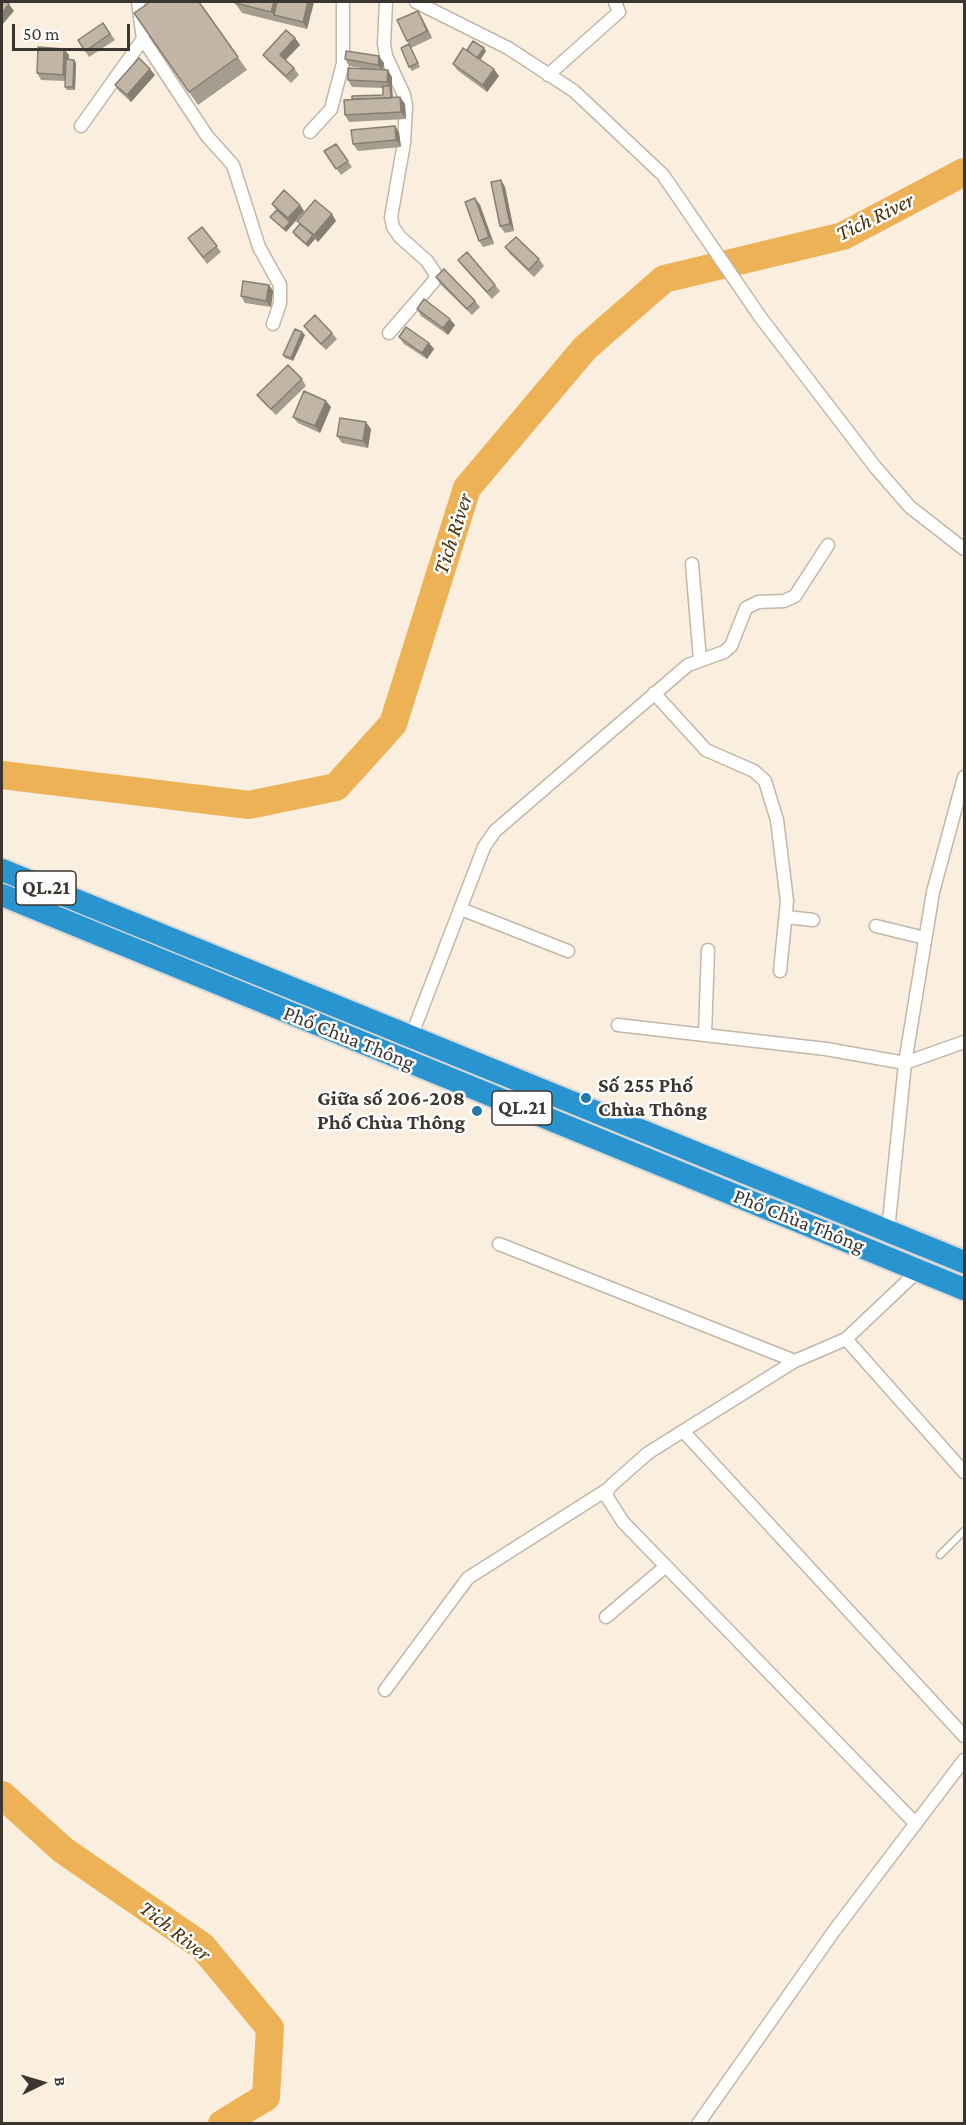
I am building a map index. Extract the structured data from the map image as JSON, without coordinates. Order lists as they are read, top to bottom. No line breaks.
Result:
{"streets":{"highway":["QL.21","Phố Chùa Thông"]},"water":["Tich River"],"places":["Số 255 Phố Chùa Thông","Giữa số 206-208 Phố Chùa Thông"],"scale_bar":"50 m","north":"right"}
